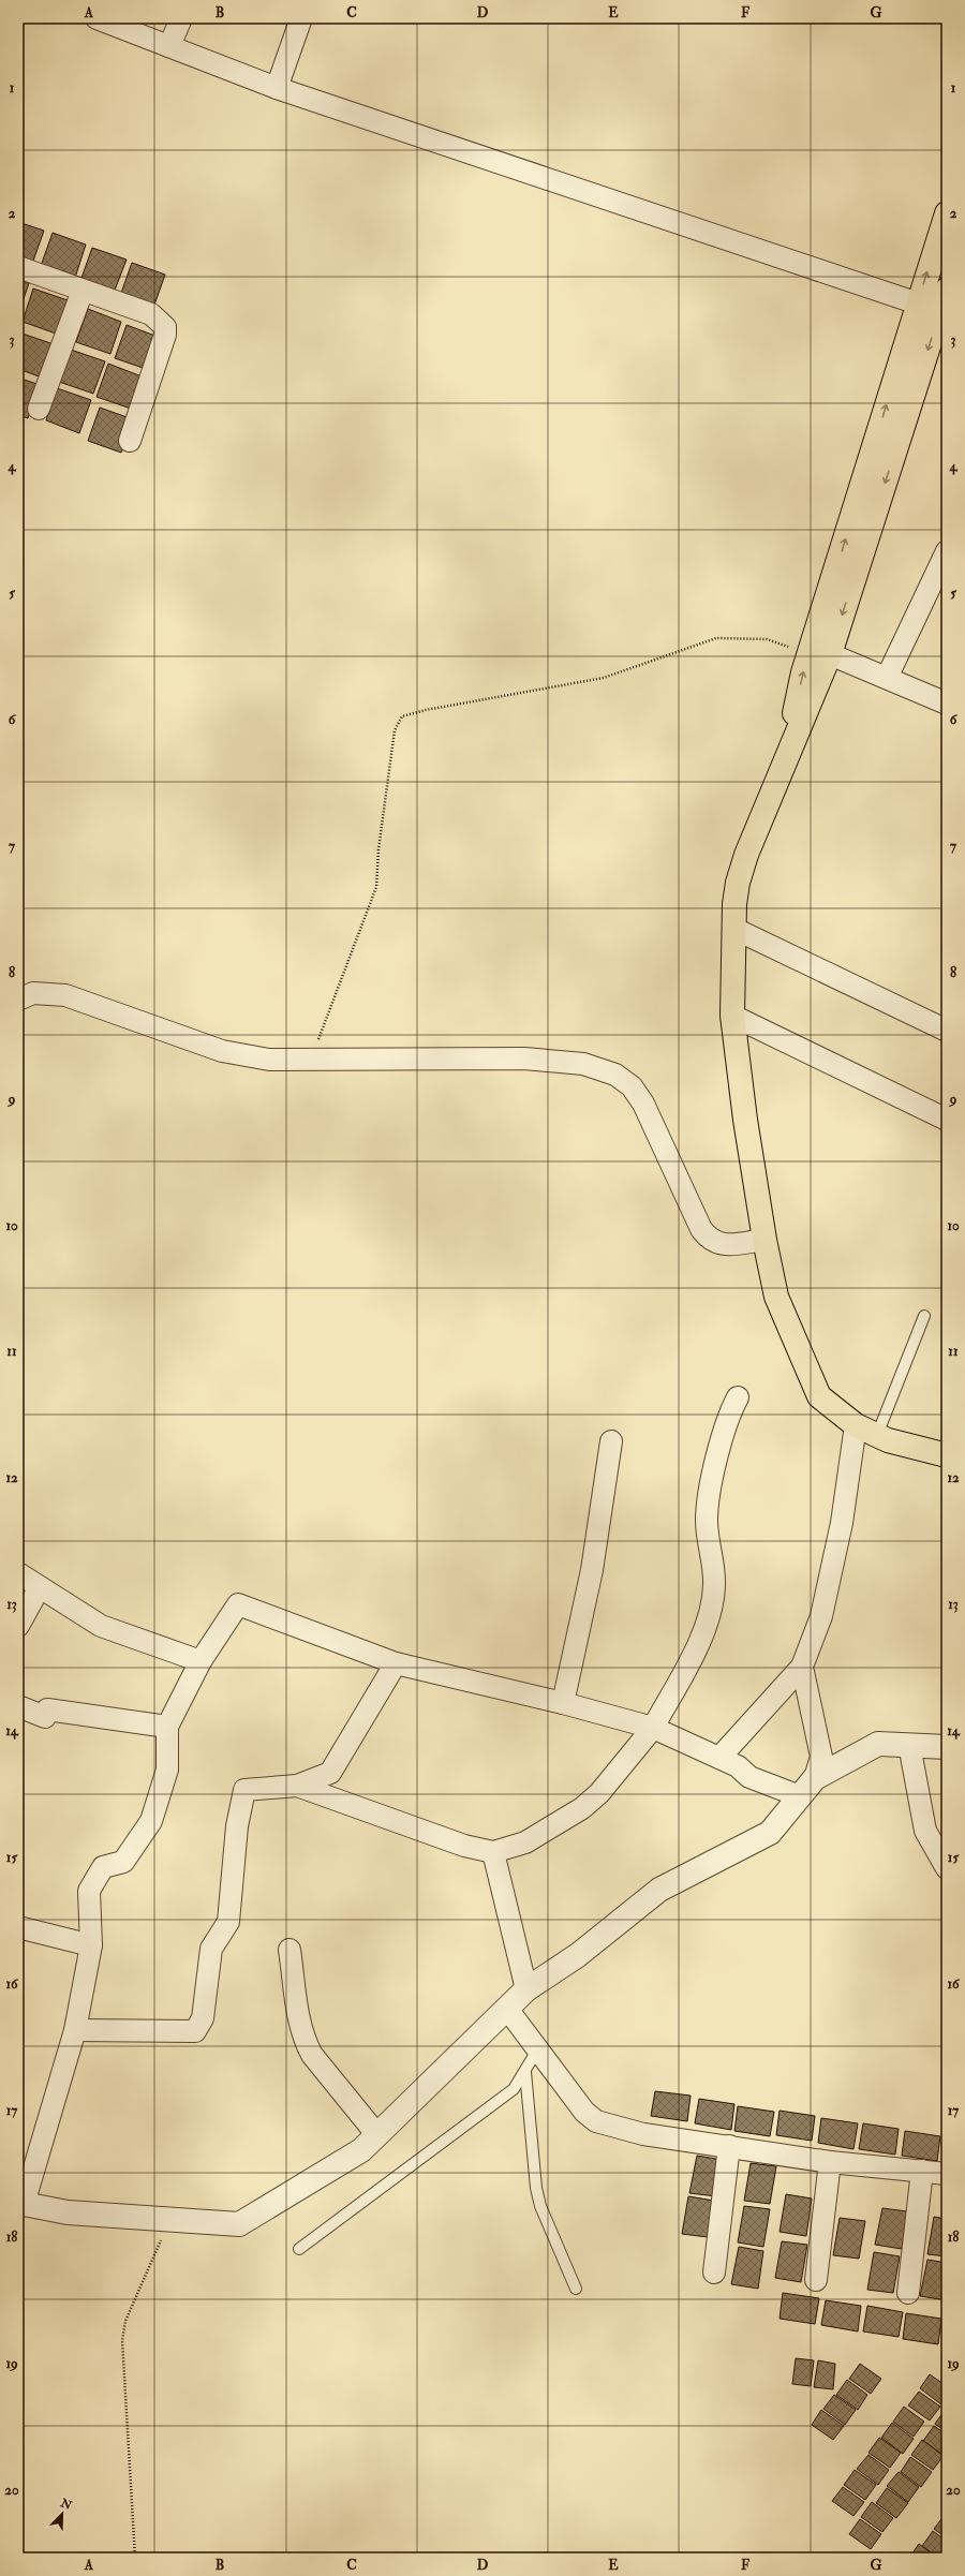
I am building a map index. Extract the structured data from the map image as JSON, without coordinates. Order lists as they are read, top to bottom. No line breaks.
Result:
{"north":"top right","grid":{"columns":["A","B","C","D","E","F","G"],"rows":["1","2","3","4","5","6","7","8","9","10","11","12","13","14","15","16","17","18","19","20"]}}
